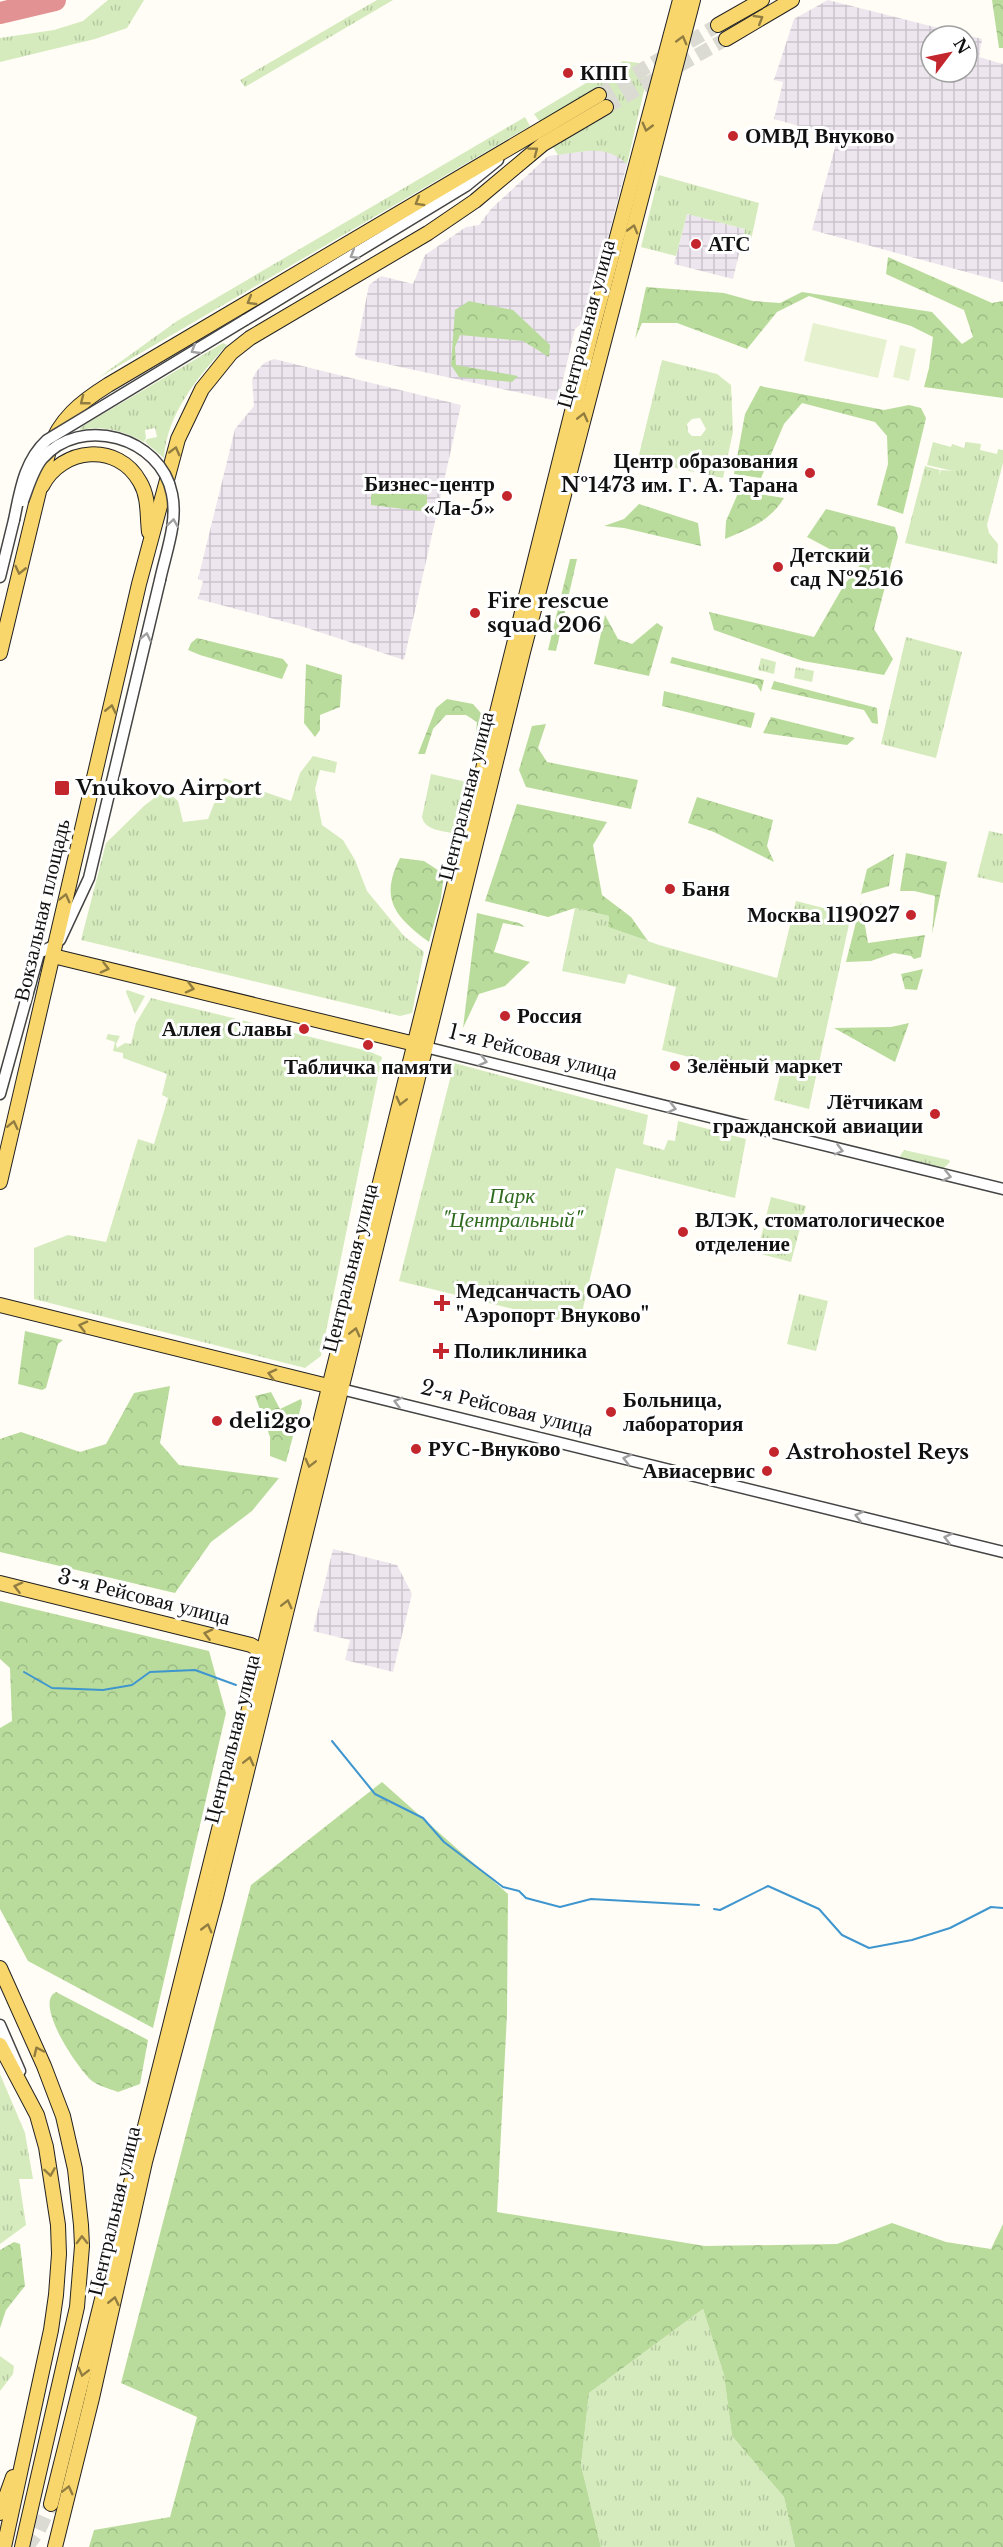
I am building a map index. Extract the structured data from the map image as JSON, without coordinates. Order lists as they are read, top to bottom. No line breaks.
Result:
{"streets":{"main road":["Центральная улица","Вокзальная площадь","1-я Рейсовая улица","2-я Рейсовая улица","3-я Рейсовая улица"]},"crossings":[["Центральная улица","1-я Рейсовая улица"],["Центральная улица","2-я Рейсовая улица"],["Центральная улица","3-я Рейсовая улица"],["Вокзальная площадь","1-я Рейсовая улица"]],"one_way":["Вокзальная площадь","1-я Рейсовая улица","2-я Рейсовая улица","3-я Рейсовая улица"],"parks":["Парк \"Центральный\""],"places":{"other":["КПП","ОМВД Внуково","АТС","Центр образования №1473 им. Г. А. Тарана","Бизнес-центр «Ла-5»","Детский сад №2516","Fire rescue squad 206","Баня","Москва 119027","Россия","Аллея Славы","Табличка памяти","Зелёный маркет","Лётчикам гражданской авиации","ВЛЭК, стоматологическое отделение","Больница, лаборатория","deli2go","РУС-Внуково","Astrohostel Reys","Авиасервис"],"transit":["Vnukovo Airport"],"health":["Медсанчасть ОАО \"Аэропорт Внуково\"","Поликлиника"]},"north":"top right"}
